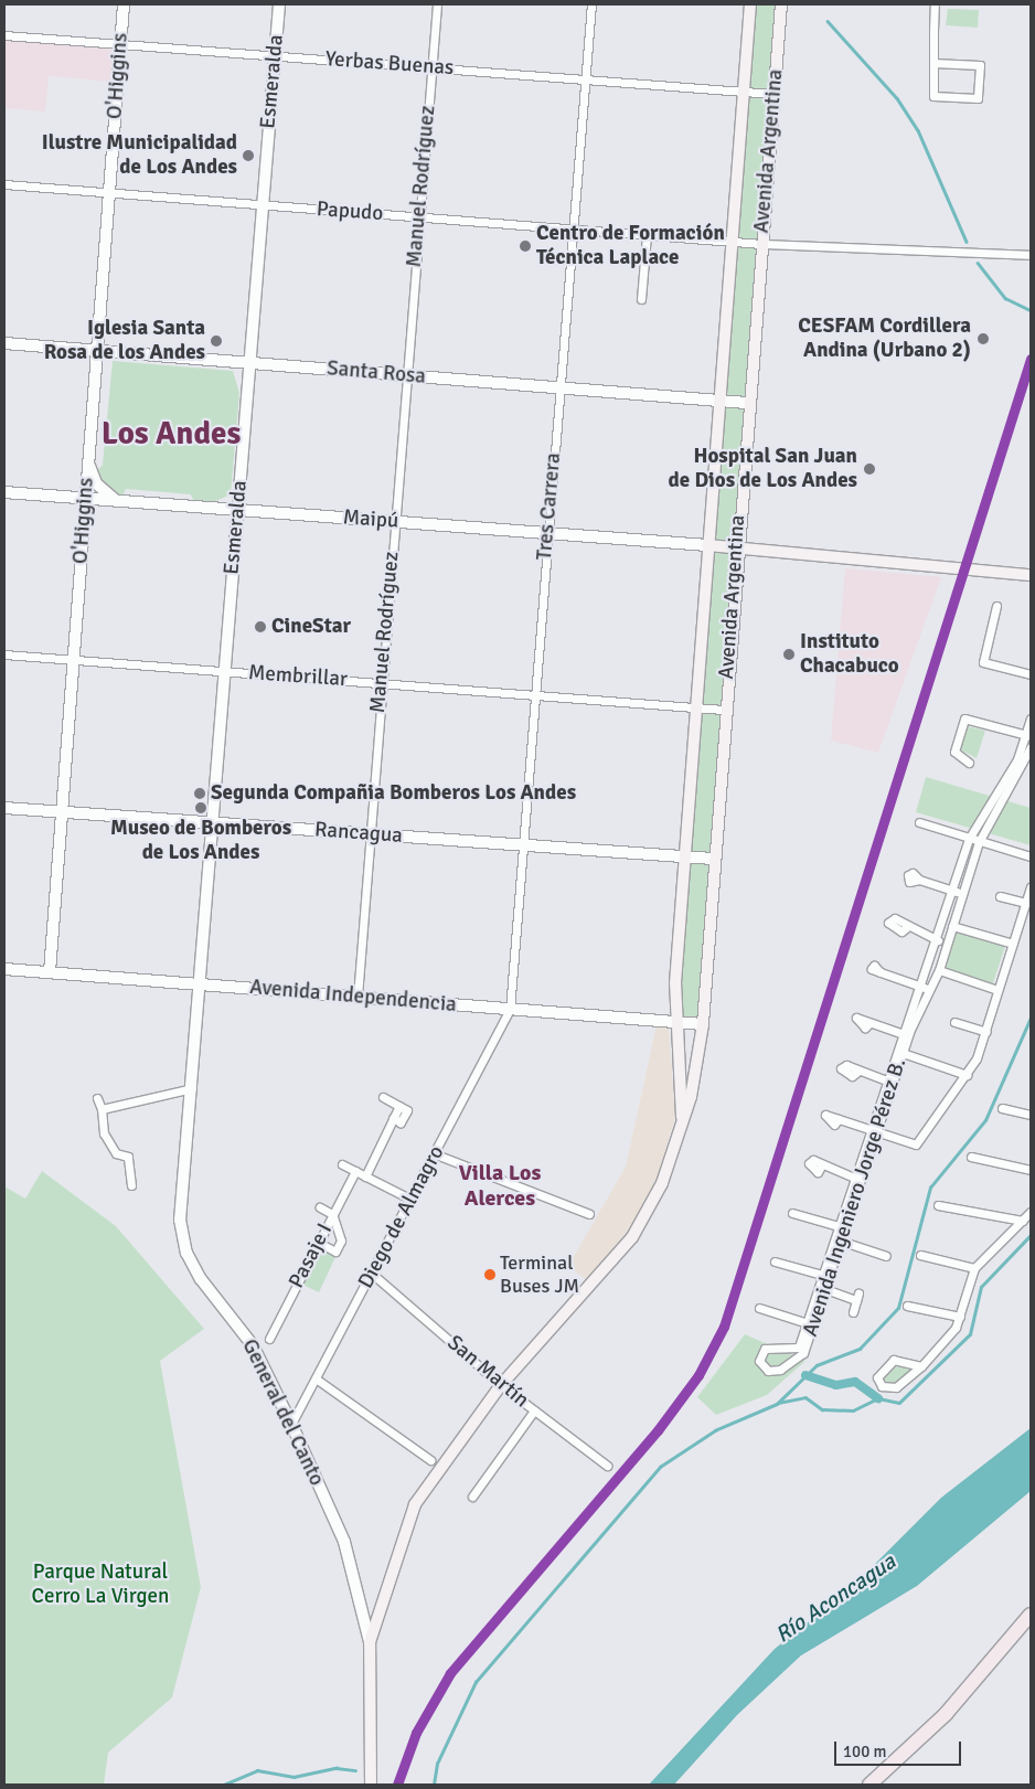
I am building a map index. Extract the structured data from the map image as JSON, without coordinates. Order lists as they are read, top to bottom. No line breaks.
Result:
{"streets":{"main road":["O'Higgins","Esmeralda","Avenida Argentina","Santa Rosa","Maipú","Rancagua","Avenida Independencia","General del Canto"],"street":["Yerbas Buenas","Manuel Rodríguez","Papudo","Tres Carrera","Membrillar","Avenida Ingeniero Jorge Pérez B.","Diego de Almagro","Pasaje I","San Martín"]},"crossings":[["Yerbas Buenas","O'Higgins"],["Yerbas Buenas","Esmeralda"],["Yerbas Buenas","Avenida Argentina"],["Yerbas Buenas","Manuel Rodríguez"],["Yerbas Buenas","Tres Carrera"],["O'Higgins","Esmeralda"],["O'Higgins","Papudo"],["O'Higgins","Santa Rosa"],["O'Higgins","Maipú"],["O'Higgins","Membrillar"],["O'Higgins","Rancagua"],["O'Higgins","Avenida Independencia"],["Esmeralda","Papudo"],["Esmeralda","Santa Rosa"],["Esmeralda","Maipú"],["Esmeralda","Membrillar"],["Esmeralda","Rancagua"],["Esmeralda","Avenida Independencia"],["Esmeralda","General del Canto"],["Avenida Argentina","Papudo"],["Avenida Argentina","Santa Rosa"],["Avenida Argentina","Maipú"],["Avenida Argentina","Membrillar"],["Avenida Argentina","Rancagua"],["Avenida Argentina","Avenida Independencia"],["Avenida Argentina","San Martín"],["Avenida Argentina","General del Canto"],["Manuel Rodríguez","Papudo"],["Manuel Rodríguez","Santa Rosa"],["Manuel Rodríguez","Maipú"],["Manuel Rodríguez","Membrillar"],["Manuel Rodríguez","Rancagua"],["Manuel Rodríguez","Avenida Independencia"],["Papudo","Tres Carrera"],["Santa Rosa","Tres Carrera"],["Santa Rosa","Maipú"],["Tres Carrera","Maipú"],["Tres Carrera","Membrillar"],["Tres Carrera","Rancagua"],["Tres Carrera","Avenida Independencia"],["Tres Carrera","Diego de Almagro"],["Avenida Independencia","Diego de Almagro"],["Avenida Independencia","General del Canto"],["Diego de Almagro","San Martín"],["Diego de Almagro","General del Canto"]],"districts":["Los Andes","Villa Los Alerces"],"water":["Río Aconcagua"],"parks":["Parque Natural Cerro La Virgen"],"places":["Ilustre Municipalidad de Los Andes","Centro de Formación Técnica Laplace","CESFAM Cordillera Andina (Urbano 2)","Iglesia Santa Rosa de los Andes","Hospital San Juan de Dios de Los Andes","CineStar","Instituto Chacabuco","Segunda Compañia Bomberos Los Andes","Museo de Bomberos de Los Andes","Terminal Buses JM"],"scale_bar":"100 m"}
